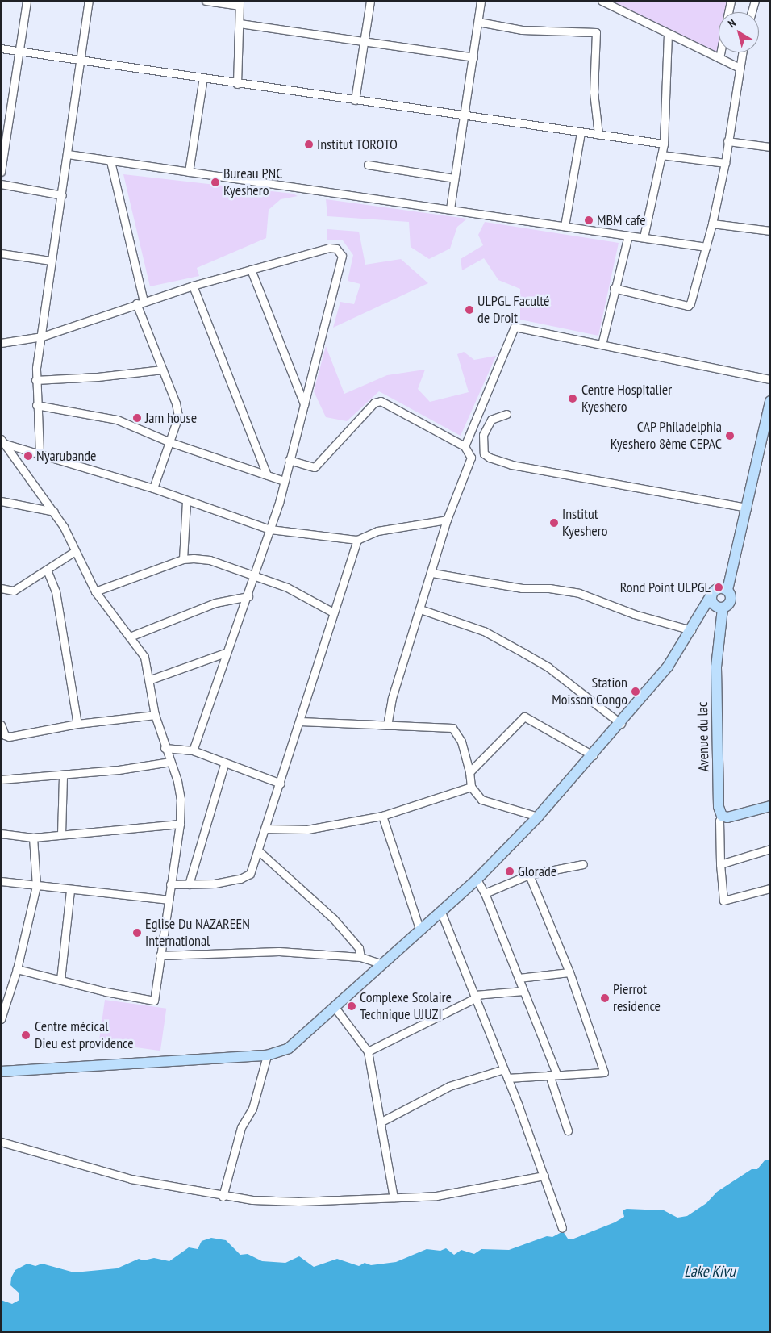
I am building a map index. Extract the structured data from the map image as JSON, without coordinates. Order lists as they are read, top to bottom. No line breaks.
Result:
{"streets":{"street":["Avenue du lac"]},"water":["Lake Kivu"],"places":["Institut TOROTO","Bureau PNC Kyeshero","MBM cafe","ULPGL Faculté de Droit","Centre Hospitalier Kyeshero","Jam house","CAP Philadelphia Kyeshero 8ème CEPAC","Nyarubande","Institut Kyeshero","Rond Point ULPGL","Station Moisson Congo","Glorade","Eglise Du NAZAREEN International","Pierrot residence","Complexe Scolaire Technique UJUZI","Centre mécical Dieu est providence"],"north":"top left"}
